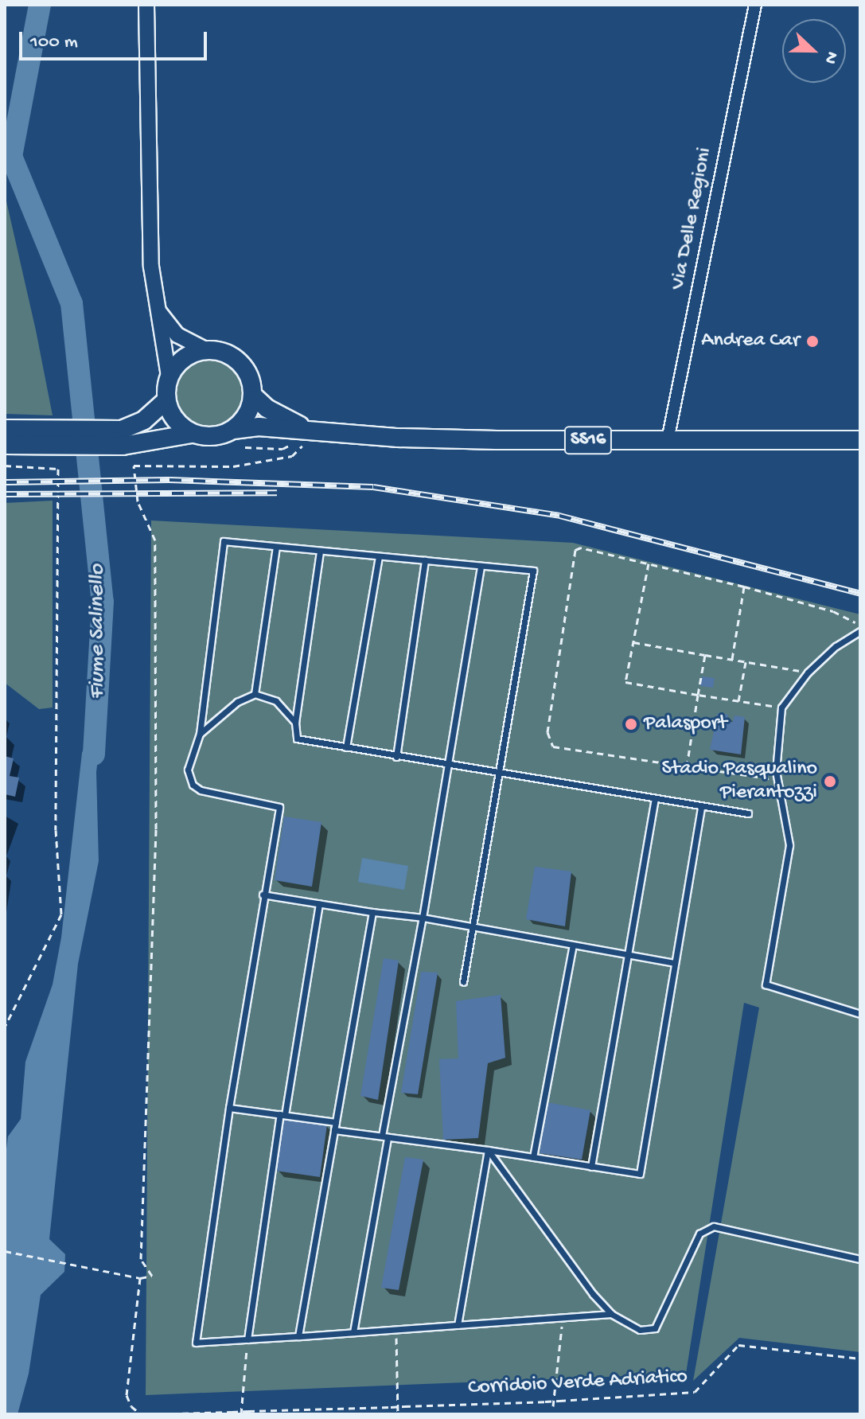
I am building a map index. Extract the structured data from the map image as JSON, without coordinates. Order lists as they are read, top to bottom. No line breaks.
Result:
{"streets":{"main road":["SS16"],"street":["Via Delle Regioni"],"path":["Corridoio Verde Adriatico"]},"crossings":[["Via Delle Regioni","SS16"]],"water":["Fiume Salinello"],"places":["Andrea Car","Palasport","Stadio Pasqualino Pierantozzi"],"scale_bar":"100 m","north":"right"}
